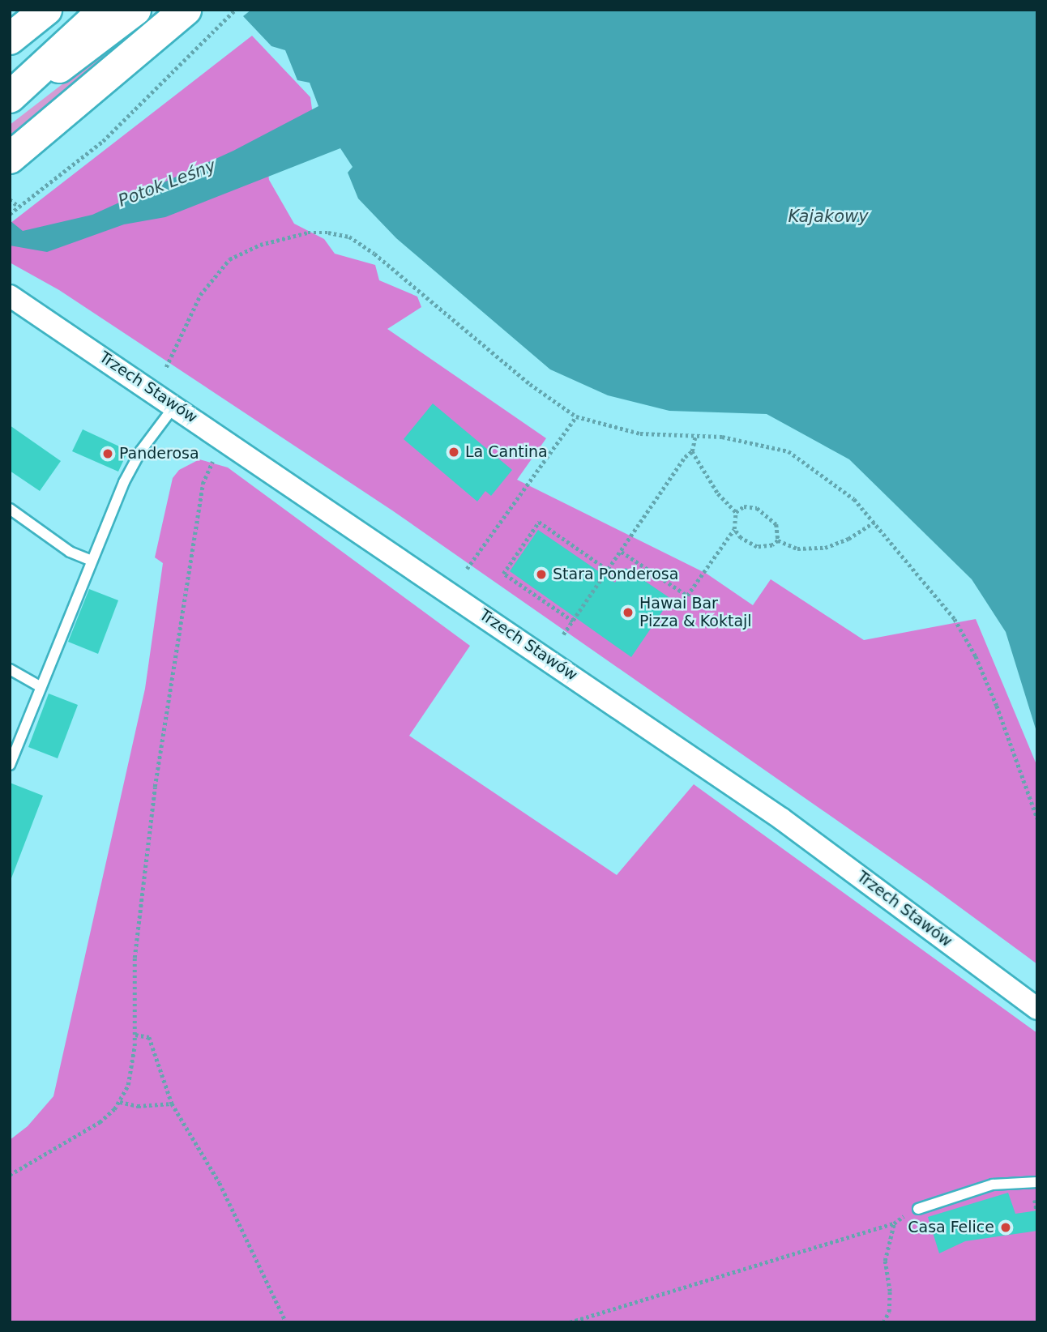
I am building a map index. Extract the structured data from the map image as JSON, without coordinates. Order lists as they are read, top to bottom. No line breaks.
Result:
{"streets":{"street":["Trzech Stawów"]},"water":["Potok Leśny","Kajakowy"],"places":["La Cantina","Panderosa","Stara Ponderosa","Hawai Bar Pizza & Koktajl","Casa Felice"]}
